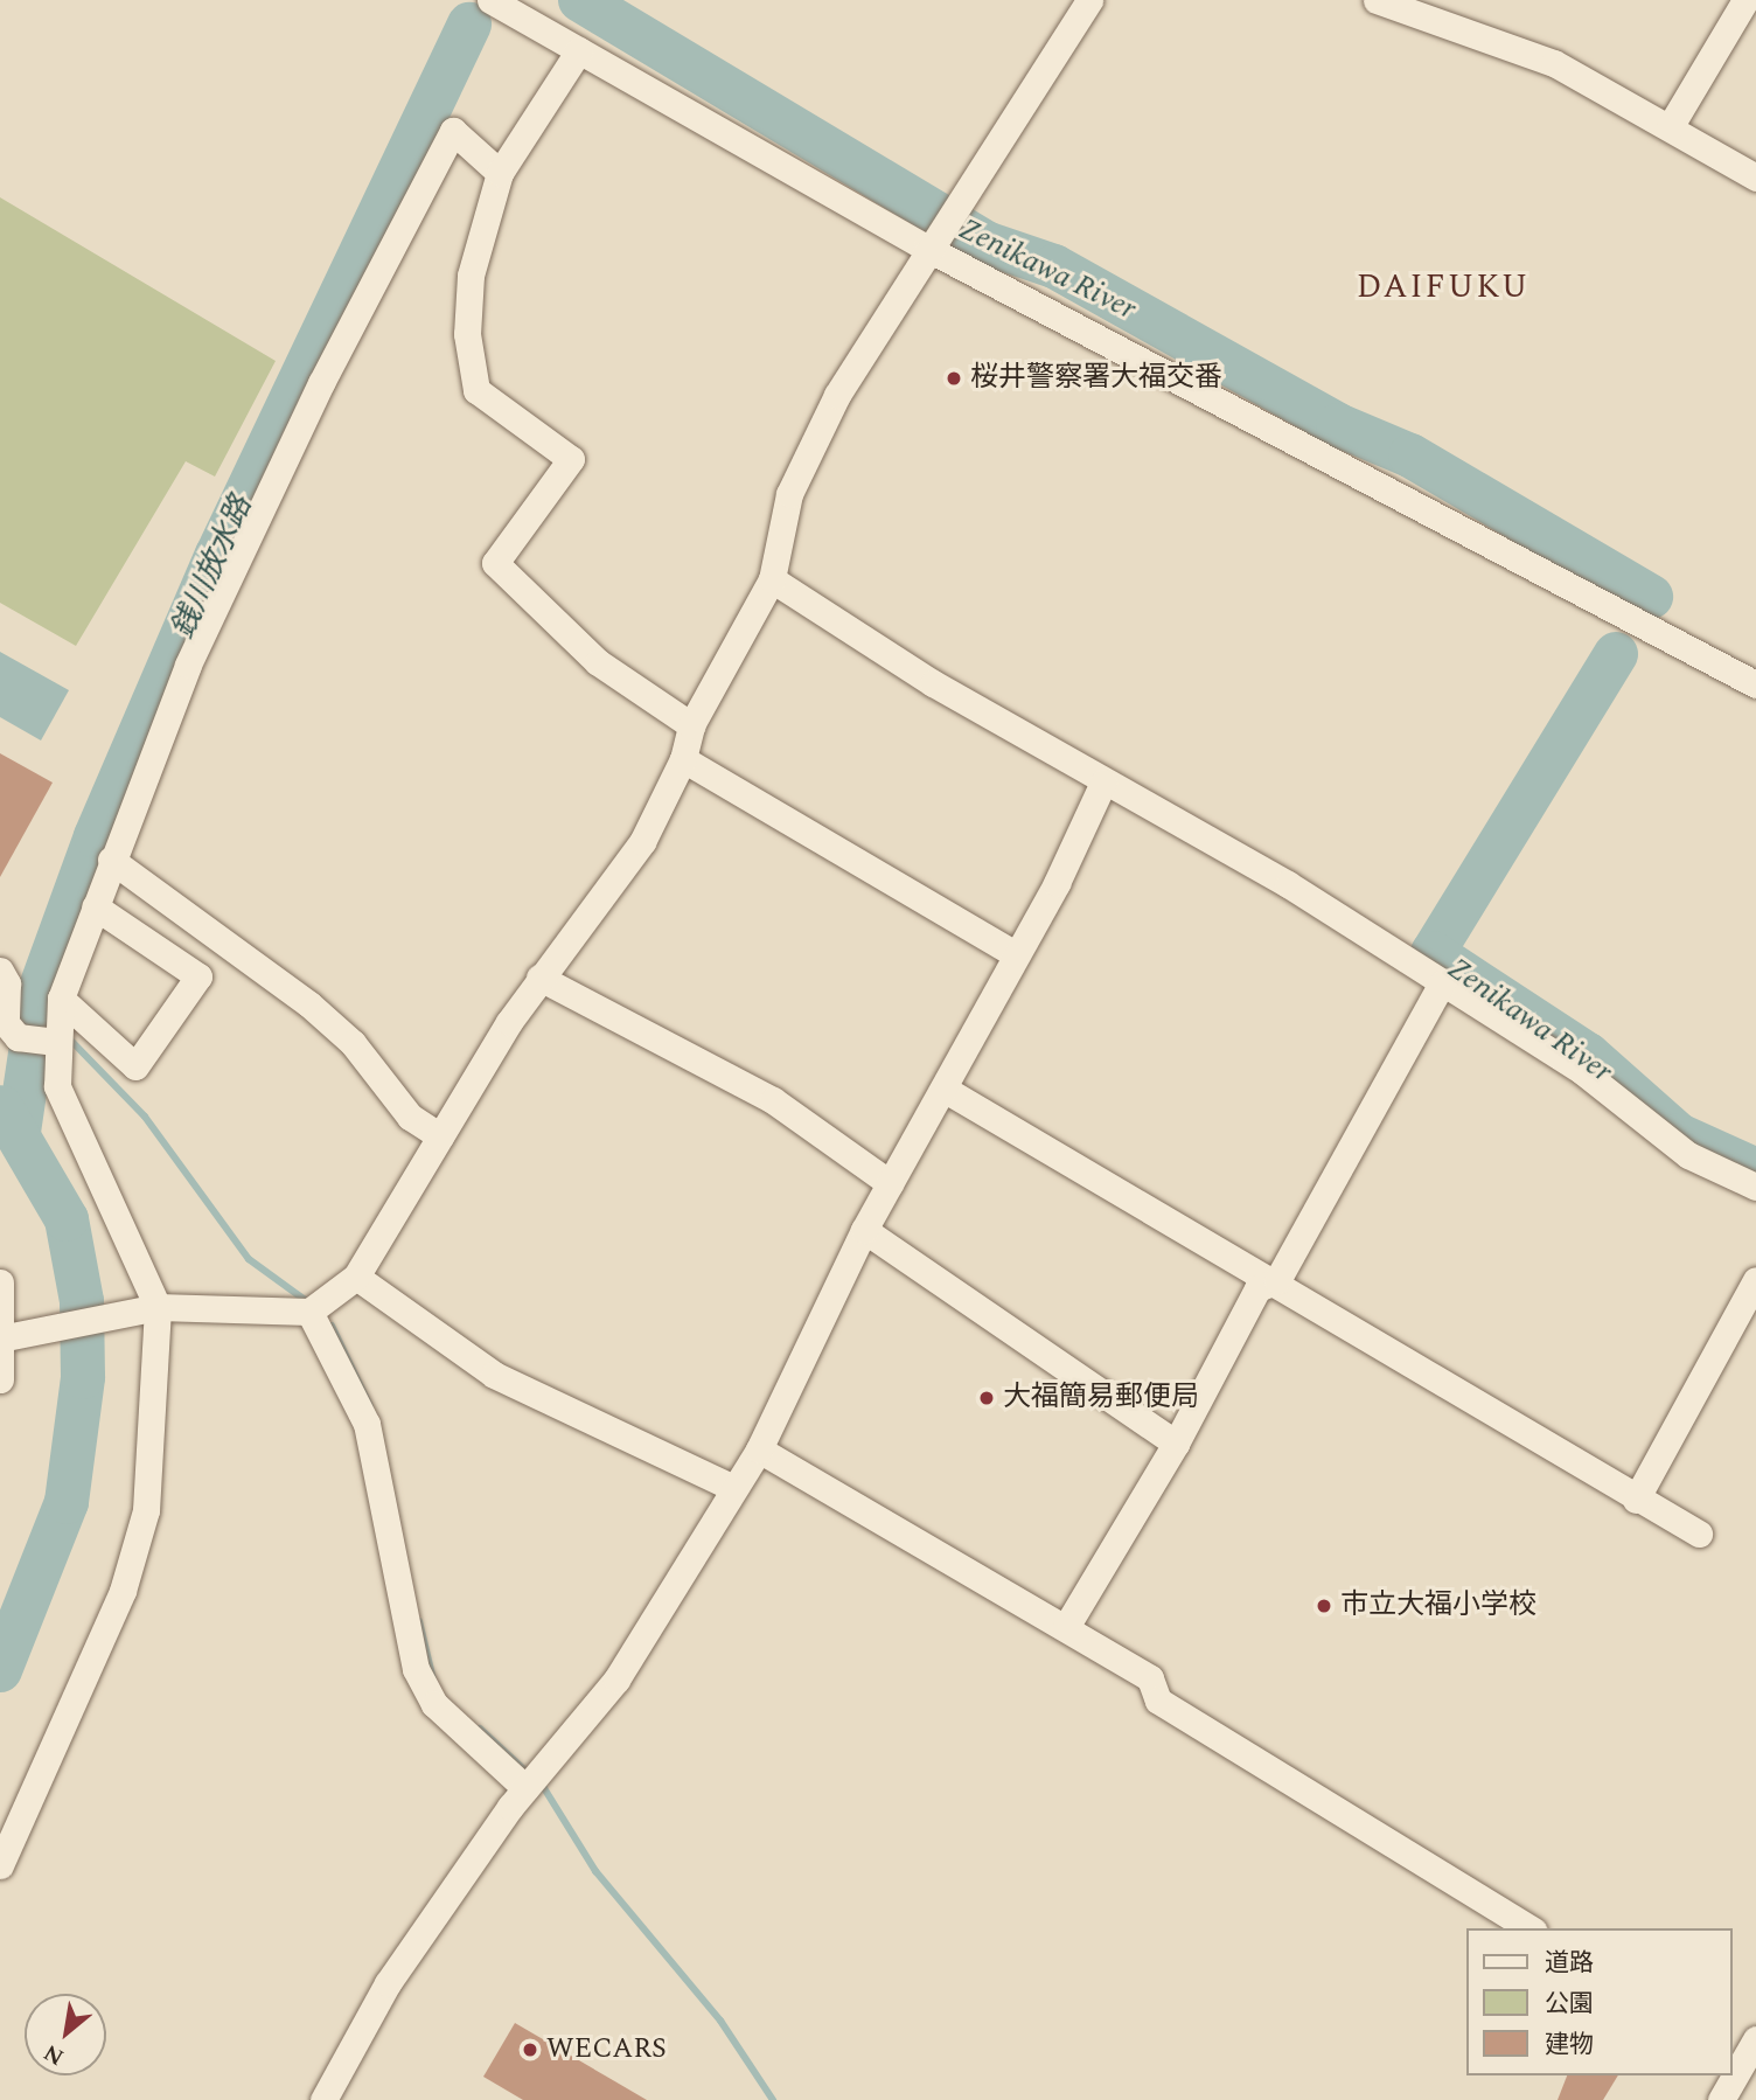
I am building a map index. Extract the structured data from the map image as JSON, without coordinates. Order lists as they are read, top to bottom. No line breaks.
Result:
{"districts":["DAIFUKU"],"water":["Zenikawa River","銭川放水路"],"places":["桜井警察署大福交番","大福簡易郵便局","市立大福小学校","WECARS"],"legend":["道路","公園","建物"],"north":"bottom left"}
